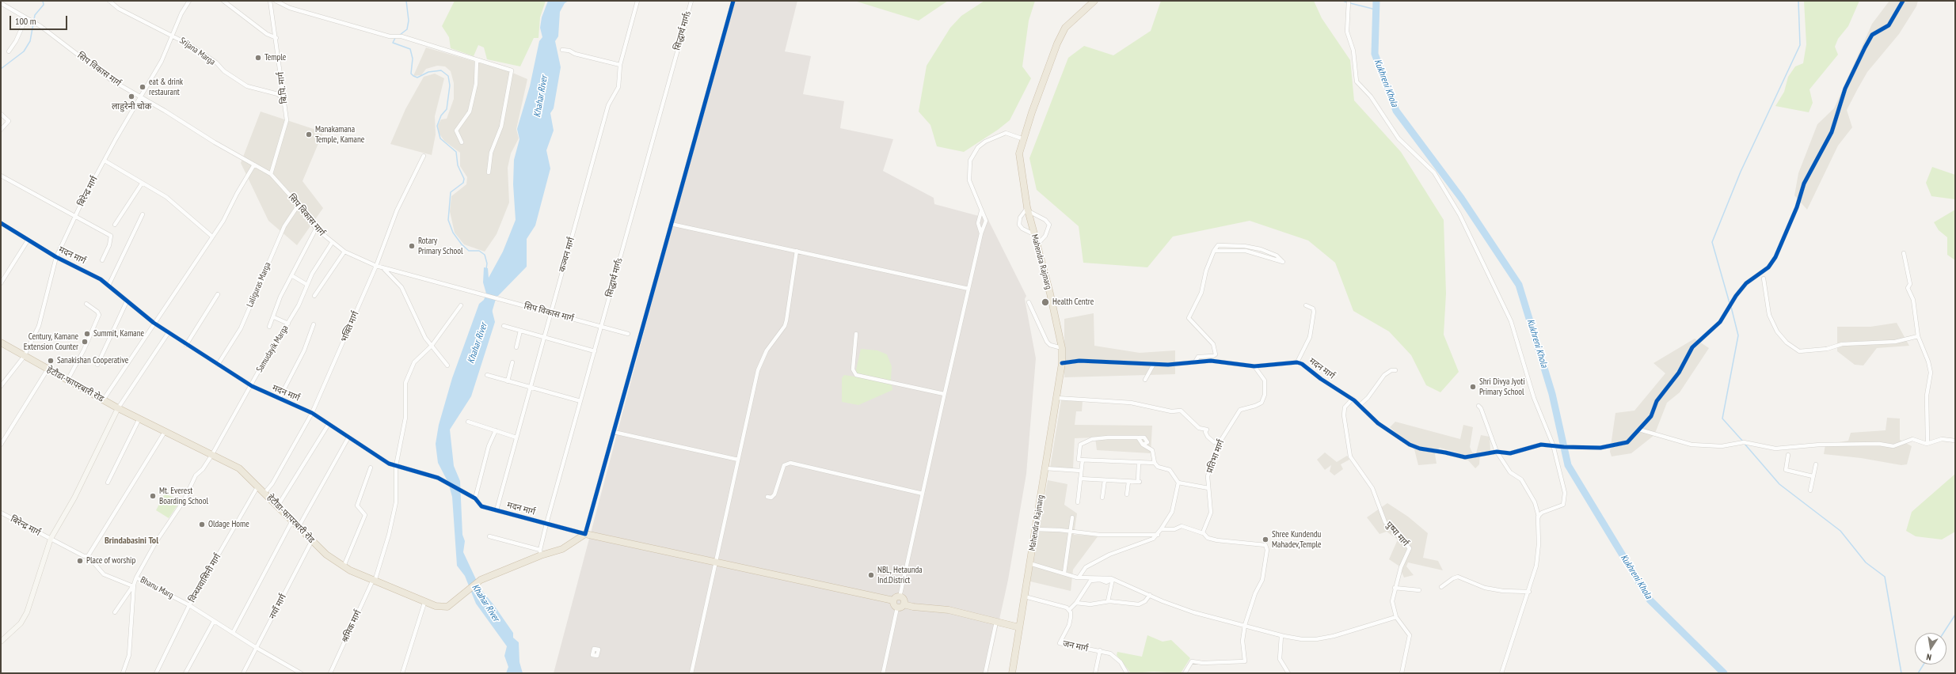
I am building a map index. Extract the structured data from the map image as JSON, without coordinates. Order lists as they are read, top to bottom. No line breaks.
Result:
{"streets":{"highway":["Mahendra Rajmarg","हेटौडा-फापरबारी रोड"],"street":["सिद्धार्थ मार्गs","Srijana Marga","सिप विकास मार्ग","बि.पि. मार्ग","बिरेन्द्र मार्ग","कञ्चन मार्ग","मदन मार्ग","Laliguras Marga","भक्ति मार्ग","Samudayik Marga","प्रतिभा मार्ग","पुष्पा मार्ग","विन्ध्यवासिनी मार्ग","Bhanu Marg","नयाँ मार्ग","श्रमिक मार्ग","जन मार्ग"]},"crossings":[["सिद्धार्थ मार्गs","सिप विकास मार्ग"],["सिद्धार्थ मार्गs","मदन मार्ग"],["सिद्धार्थ मार्गs","हेटौडा-फापरबारी रोड"],["Srijana Marga","बि.पि. मार्ग"],["Srijana Marga","बिरेन्द्र मार्ग"],["सिप विकास मार्ग","बि.पि. मार्ग"],["सिप विकास मार्ग","बिरेन्द्र मार्ग"],["सिप विकास मार्ग","कञ्चन मार्ग"],["सिप विकास मार्ग","Laliguras Marga"],["सिप विकास मार्ग","भक्ति मार्ग"],["सिप विकास मार्ग","Samudayik Marga"],["बिरेन्द्र मार्ग","मदन मार्ग"],["बिरेन्द्र मार्ग","हेटौडा-फापरबारी रोड"],["कञ्चन मार्ग","मदन मार्ग"],["मदन मार्ग","Mahendra Rajmarg"],["मदन मार्ग","Laliguras Marga"],["मदन मार्ग","भक्ति मार्ग"],["मदन मार्ग","Samudayik Marga"],["मदन मार्ग","हेटौडा-फापरबारी रोड"],["मदन मार्ग","प्रतिभा मार्ग"],["मदन मार्ग","पुष्पा मार्ग"],["मदन मार्ग","श्रमिक मार्ग"],["भक्ति मार्ग","हेटौडा-फापरबारी रोड"],["Samudayik Marga","हेटौडा-फापरबारी रोड"],["Samudayik Marga","Bhanu Marg"],["हेटौडा-फापरबारी रोड","विन्ध्यवासिनी मार्ग"],["हेटौडा-फापरबारी रोड","Bhanu Marg"],["हेटौडा-फापरबारी रोड","नयाँ मार्ग"],["हेटौडा-फापरबारी रोड","श्रमिक मार्ग"],["विन्ध्यवासिनी मार्ग","Bhanu Marg"],["Bhanu Marg","नयाँ मार्ग"]],"districts":["Brindabasini Tol"],"water":["Kukhreni Khola","Khahar River"],"places":["Temple","eat & drink restaurant","लाहुरेनी चोक","Manakamana Temple, Kamane","Rotary Primary School","Health Centre","Summit, Kamane","Century, Kamane Extension Counter","Sanakishan Cooperative","Shri Divya Jyoti Primary School","Mt. Everest Boarding School","Oldage Home","Shree Kundendu Mahadev,Temple","Place of worship","NBL, Hetaunda Ind.District"],"scale_bar":"100 m","north":"bottom"}
